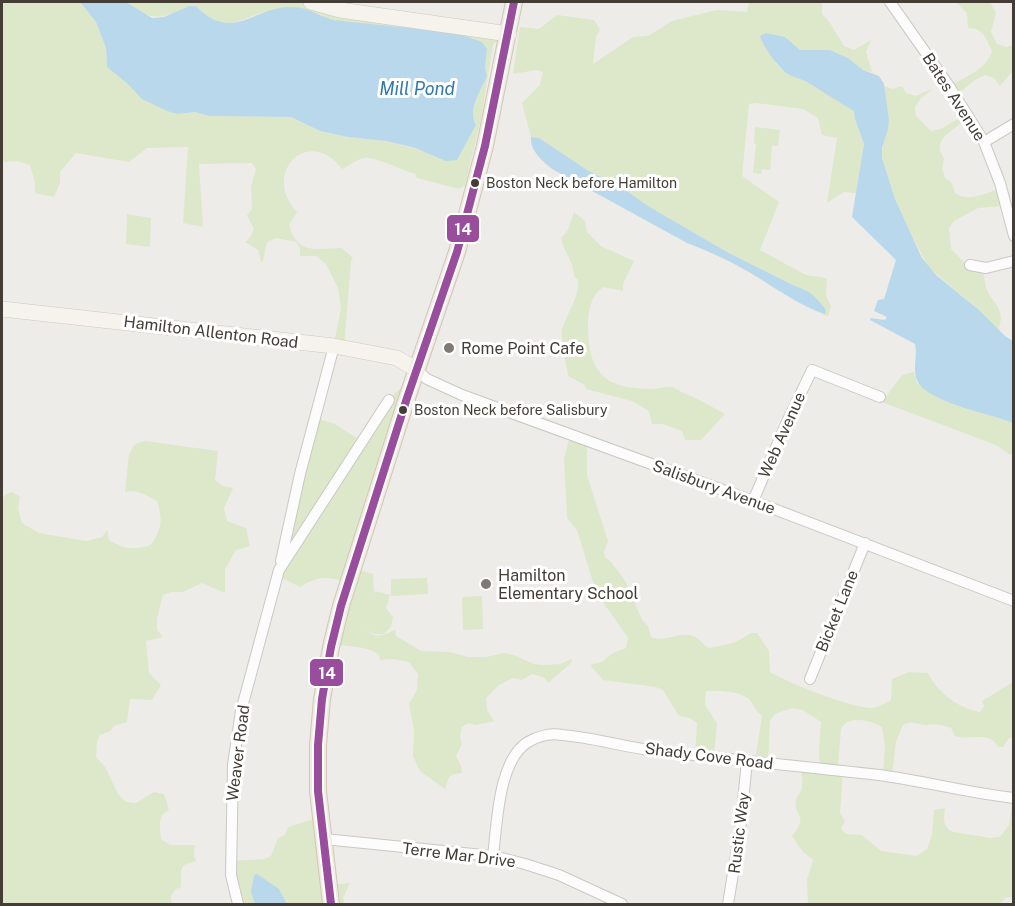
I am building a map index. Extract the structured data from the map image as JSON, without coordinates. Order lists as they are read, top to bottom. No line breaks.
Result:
{"streets":{"street":["Bates Avenue","Hamilton Allenton Road","Web Avenue","Salisbury Avenue","Bicket Lane","Weaver Road","Shady Cove Road","Rustic Way","Terre Mar Drive"]},"crossings":[["Hamilton Allenton Road","Salisbury Avenue"],["Hamilton Allenton Road","Weaver Road"],["Web Avenue","Salisbury Avenue"],["Salisbury Avenue","Bicket Lane"],["Shady Cove Road","Rustic Way"],["Shady Cove Road","Terre Mar Drive"]],"water":["Mill Pond"],"places":["Boston Neck before Hamilton","Rome Point Cafe","Boston Neck before Salisbury","Hamilton Elementary School"],"lines":["transit line 14"]}
